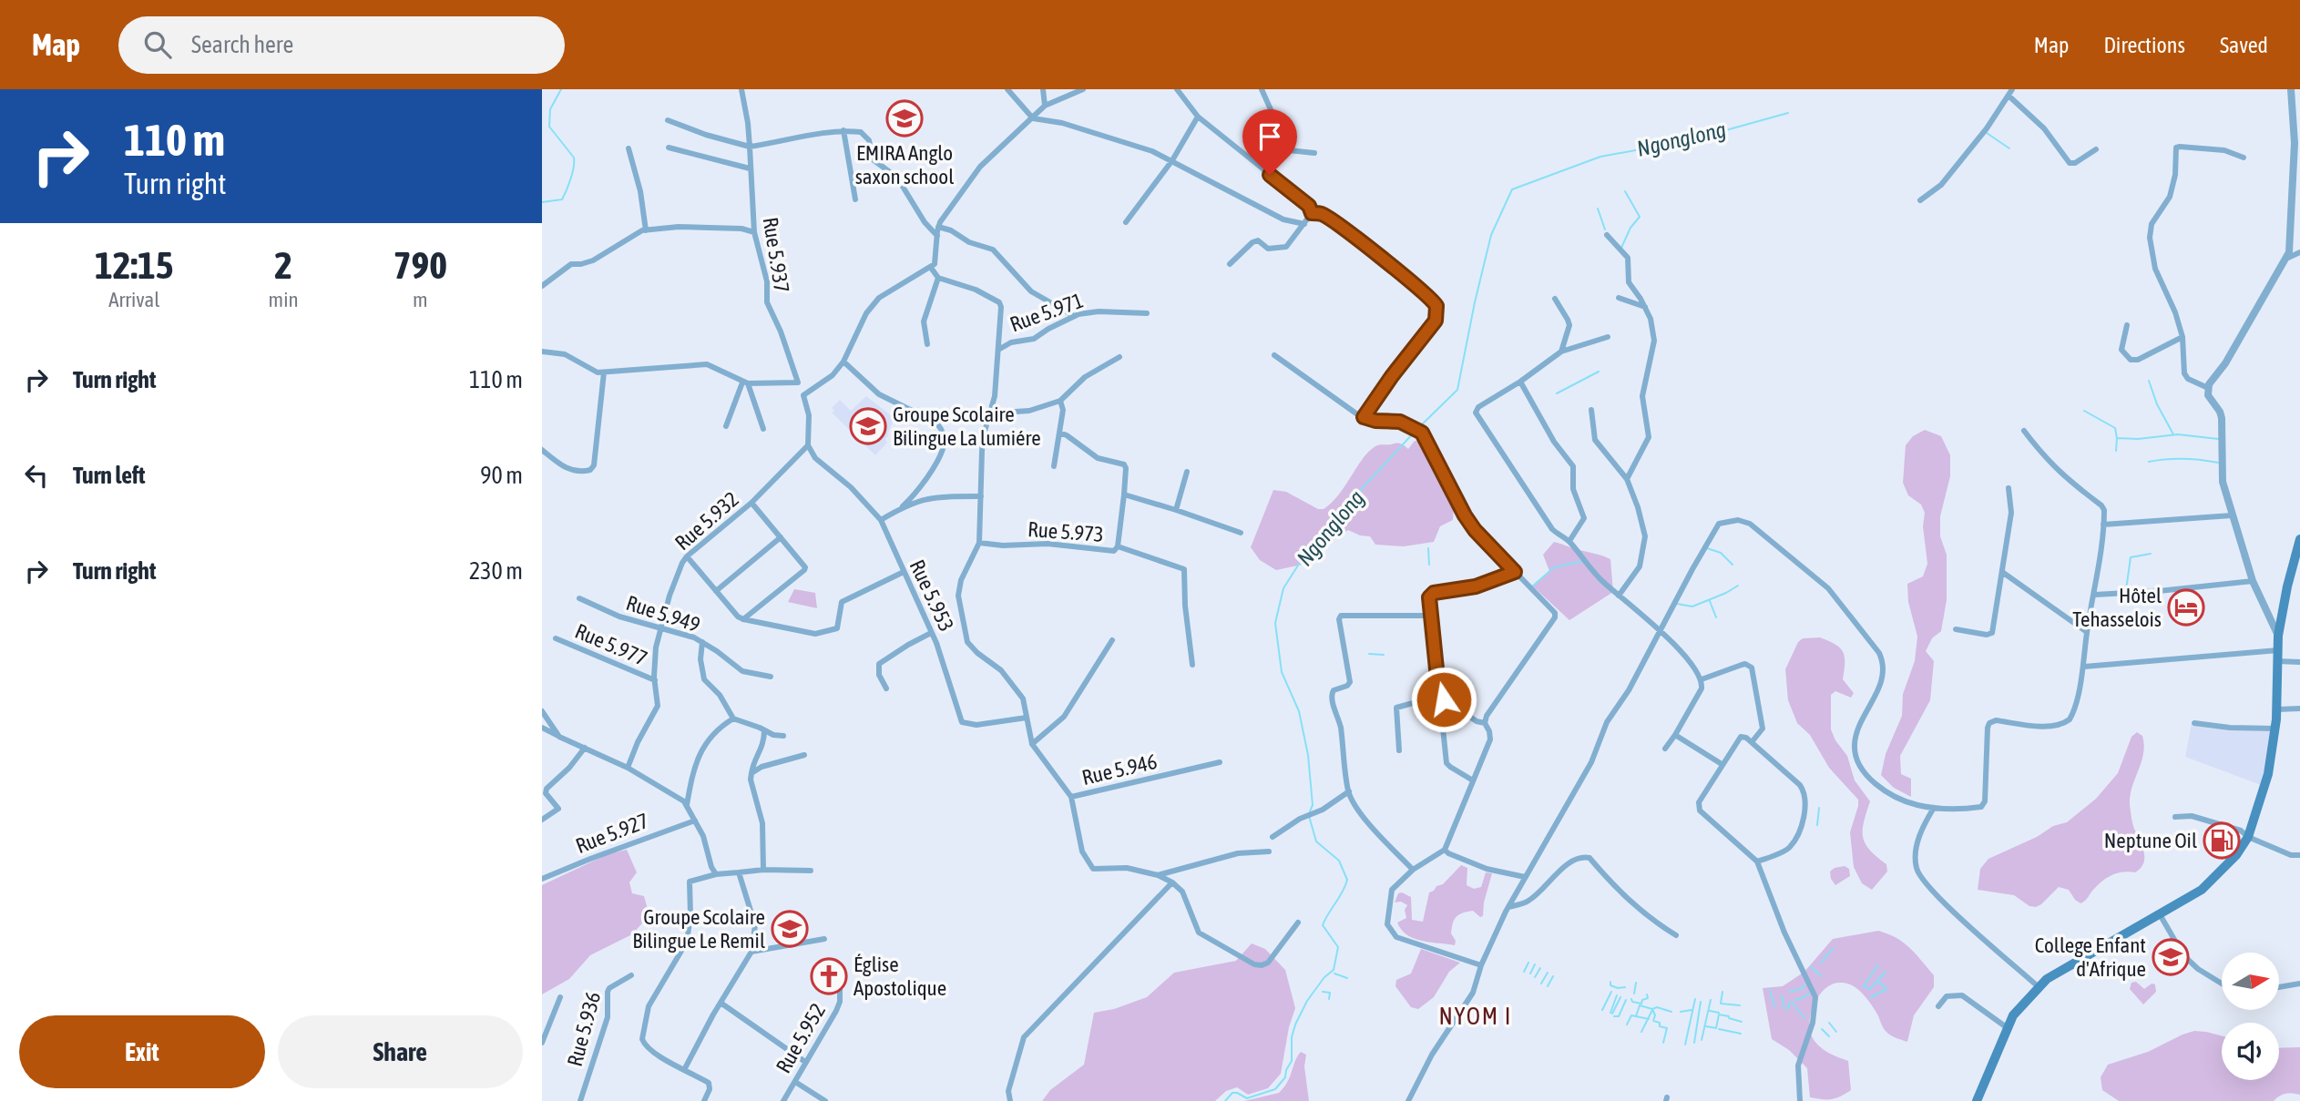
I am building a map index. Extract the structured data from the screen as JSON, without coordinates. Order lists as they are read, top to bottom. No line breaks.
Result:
{"streets":{"street":["Rue 5.937","Rue 5.971","Rue 5.932","Rue 5.973","Rue 5.953","Rue 5.949","Rue 5.977","Rue 5.946","Rue 5.927","Rue 5.936","Rue 5.952"]},"crossings":[["Rue 5.971","Rue 5.946"],["Rue 5.932","Rue 5.953"],["Rue 5.932","Rue 5.949"],["Rue 5.932","Rue 5.977"],["Rue 5.973","Rue 5.946"],["Rue 5.953","Rue 5.946"]],"districts":["NYOM I"],"water":["Ngonglong"],"places":{"school or university":["EMIRA Anglo saxon school","Groupe Scolaire Bilingue La lumiére","Groupe Scolaire Bilingue Le Remil","College Enfant d'Afrique"],"hotel":["Hôtel Tehasselois"],"fuel station":["Neptune Oil"],"church":["Église Apostolique"]},"north":"right","page":{"header":"Map","search":"Search here","nav":["Map","Directions","Saved"],"turn":["110 m","Turn right"],"eta":["12:15","Arrival","2","min","790","m"],"list":[{"name":"Turn right","value":"110 m"},{"name":"Turn left","value":"90 m"},{"name":"Turn right","value":"230 m"}],"buttons":["Exit","Share"]}}
